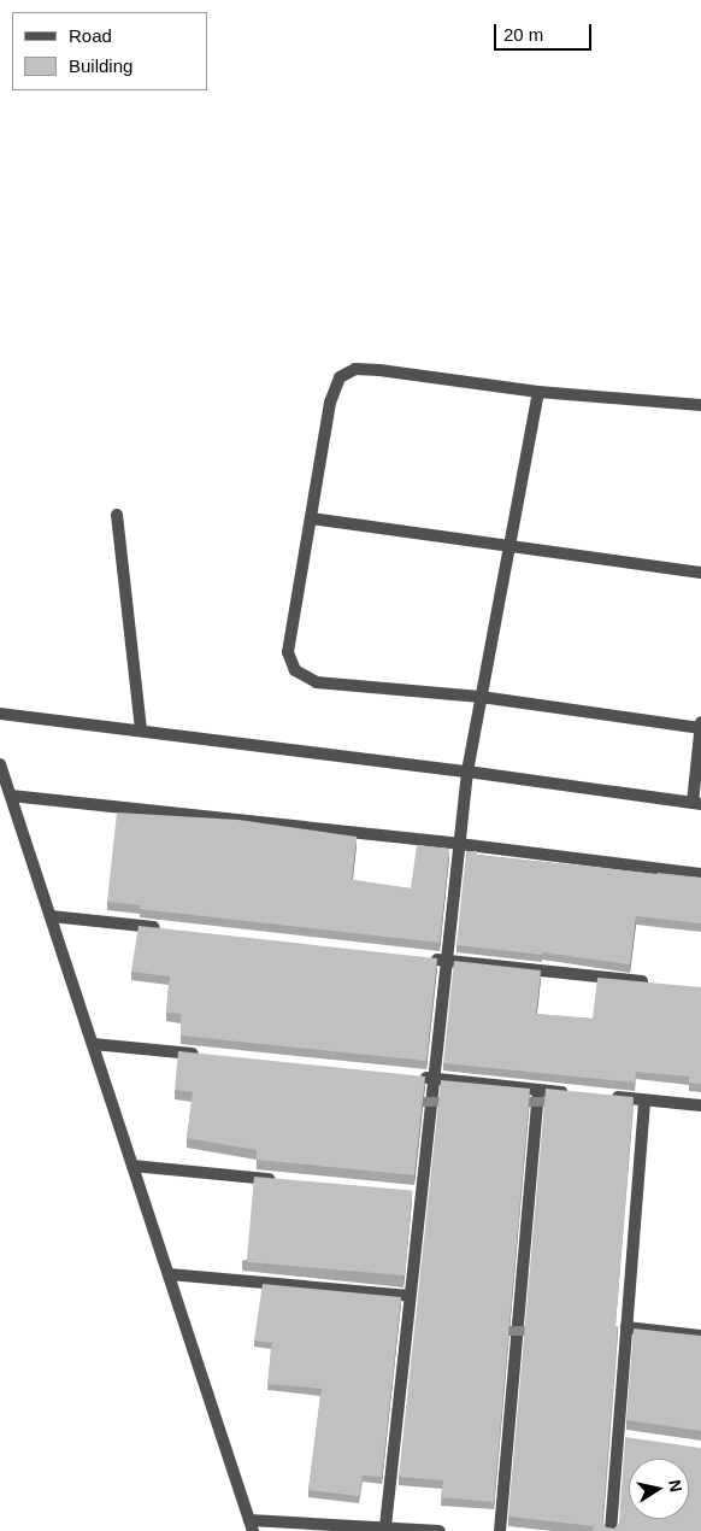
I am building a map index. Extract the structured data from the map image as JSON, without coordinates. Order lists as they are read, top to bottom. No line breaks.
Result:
{"legend":["Road","Building"],"scale_bar":"20 m","north":"right"}
